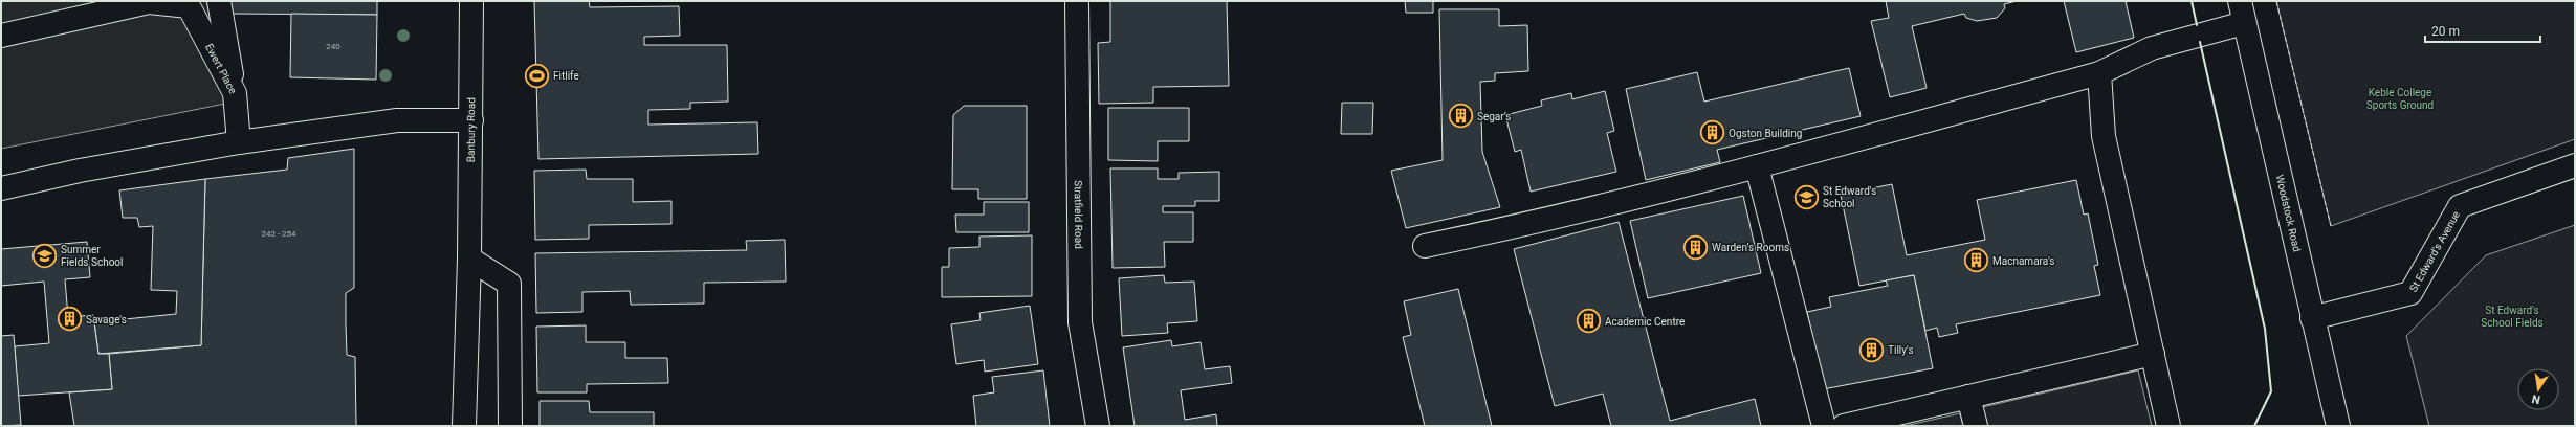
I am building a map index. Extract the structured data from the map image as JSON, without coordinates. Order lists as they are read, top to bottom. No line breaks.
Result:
{"streets":{"main road":["Ewert Place","Banbury Road","Woodstock Road","Stratfield Road","St Edward's Avenue"]},"crossings":[["Woodstock Road","St Edward's Avenue"]],"parks":["Keble College Sports Ground","St Edward's School Fields"],"places":{"sports":["Fitlife"],"building":["Segar’s","Ogston Building","Warden’s Rooms","Macnamara's","Savage's","Academic Centre","Tilly's"],"school or university":["St Edward's School","Summer Fields School"]},"house_numbers":["240","242 - 254"],"scale_bar":"20 m","north":"bottom"}
